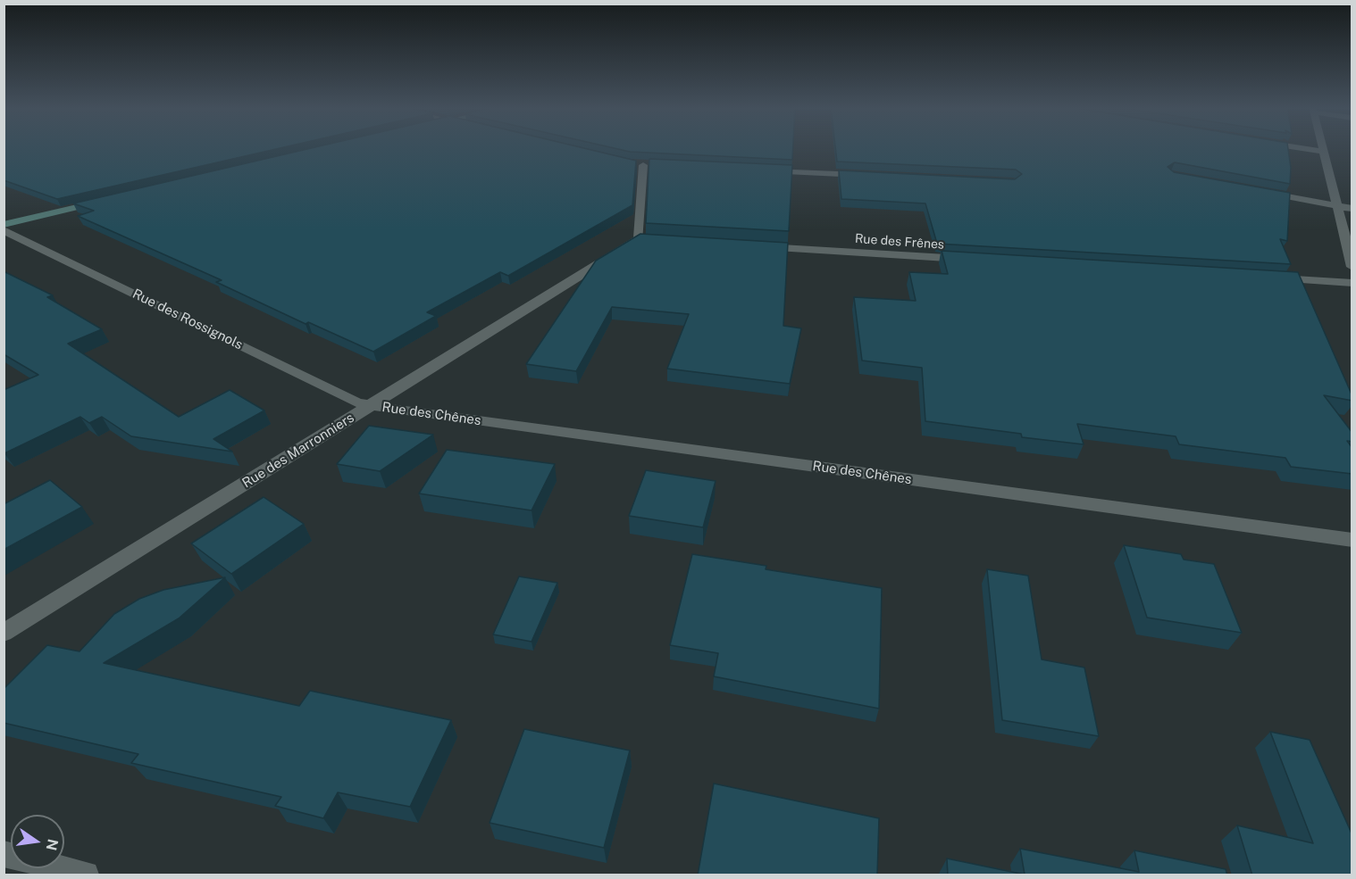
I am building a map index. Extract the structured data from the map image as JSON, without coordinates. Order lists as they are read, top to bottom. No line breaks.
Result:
{"streets":{"street":["Rue des Frênes","Rue des Rossignols","Rue des Chênes","Rue des Marronniers"]},"crossings":[["Rue des Rossignols","Rue des Chênes"],["Rue des Rossignols","Rue des Marronniers"],["Rue des Chênes","Rue des Marronniers"]],"north":"right"}
